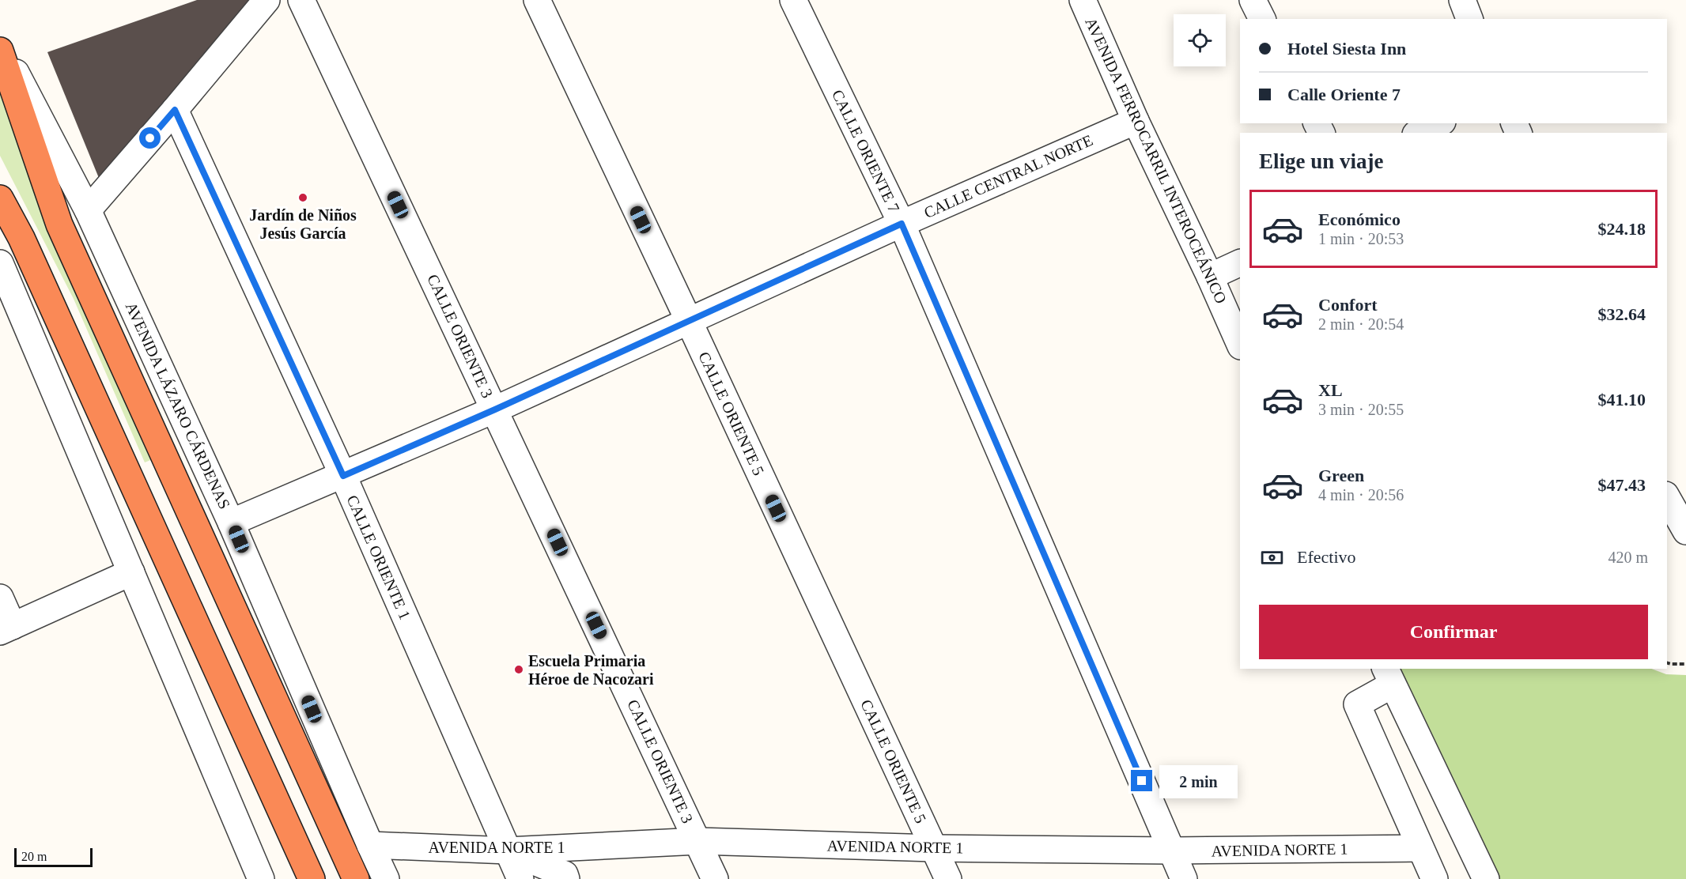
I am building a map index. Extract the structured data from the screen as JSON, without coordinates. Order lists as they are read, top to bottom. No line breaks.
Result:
{"streets":{"highway":["AVENIDA LÁZARO CÁRDENAS"],"street":["CALLE ORIENTE 7","AVENIDA FERROCARRIL INTEROCEÁNICO","CALLE CENTRAL NORTE","CALLE ORIENTE 3","CALLE ORIENTE 5","CALLE ORIENTE 1","AVENIDA NORTE 1"]},"crossings":[["CALLE ORIENTE 7","CALLE CENTRAL NORTE"],["CALLE ORIENTE 7","AVENIDA NORTE 1"],["AVENIDA FERROCARRIL INTEROCEÁNICO","CALLE CENTRAL NORTE"],["CALLE CENTRAL NORTE","CALLE ORIENTE 3"],["CALLE CENTRAL NORTE","AVENIDA LÁZARO CÁRDENAS"],["CALLE CENTRAL NORTE","CALLE ORIENTE 5"],["CALLE CENTRAL NORTE","CALLE ORIENTE 1"],["CALLE ORIENTE 3","AVENIDA NORTE 1"],["AVENIDA LÁZARO CÁRDENAS","AVENIDA NORTE 1"],["CALLE ORIENTE 5","AVENIDA NORTE 1"],["CALLE ORIENTE 1","AVENIDA NORTE 1"]],"places":["Jardín de Niños Jesús García","Escuela Primaria Héroe de Nacozari"],"scale_bar":"20 m","page":{"banner":["Hotel Siesta Inn","Calle Oriente 7"],"heading":"Elige un viaje","list":[{"name":"Económico","note":"1 min · 20:53","value":"$24.18"},{"name":"Confort","note":"2 min · 20:54","value":"$32.64"},{"name":"XL","note":"3 min · 20:55","value":"$41.10"},{"name":"Green","note":"4 min · 20:56","value":"$47.43"}],"pay":["Efectivo","420 m"],"buttons":"Confirmar","bubble":"2 min","scale":"20 m"}}
